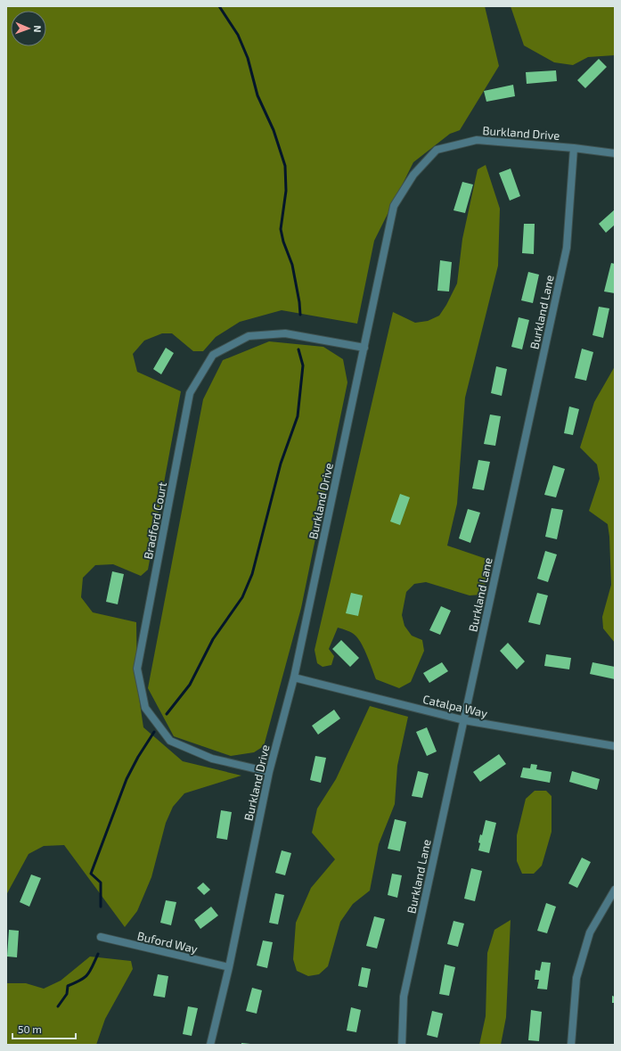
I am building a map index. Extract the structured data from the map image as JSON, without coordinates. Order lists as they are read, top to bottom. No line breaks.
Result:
{"streets":{"street":["Burkland Drive","Burkland Lane","Bradford Court","Catalpa Way","Buford Way"]},"crossings":[["Burkland Drive","Burkland Lane"],["Burkland Drive","Bradford Court"],["Burkland Drive","Catalpa Way"],["Burkland Drive","Buford Way"],["Burkland Lane","Catalpa Way"]],"scale_bar":"50 m","north":"right"}
